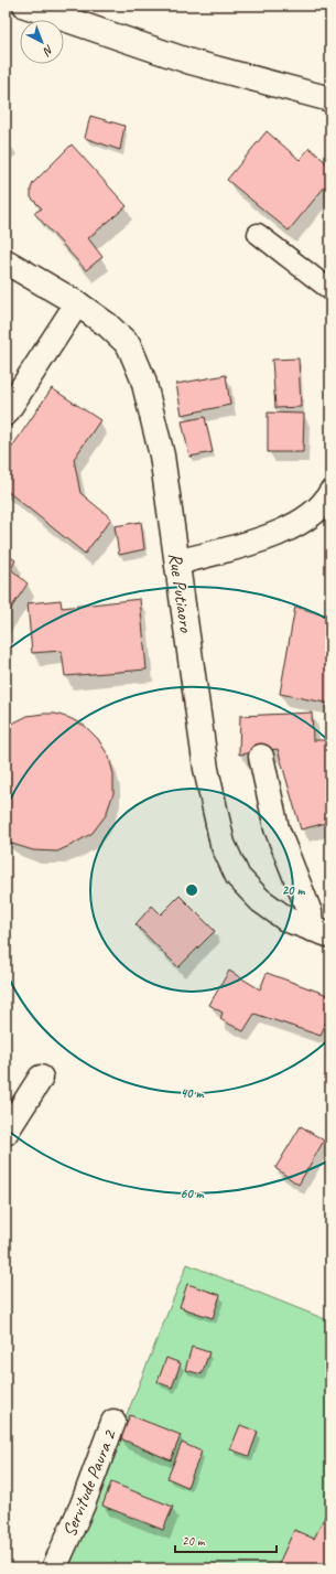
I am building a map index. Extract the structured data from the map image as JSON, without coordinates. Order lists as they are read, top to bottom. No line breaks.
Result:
{"streets":{"street":["Rue Putiaoro","Servitude Paura 2"]},"scale_bar":"20 m","north":"bottom right","rings":["20 m","40 m","60 m"]}
